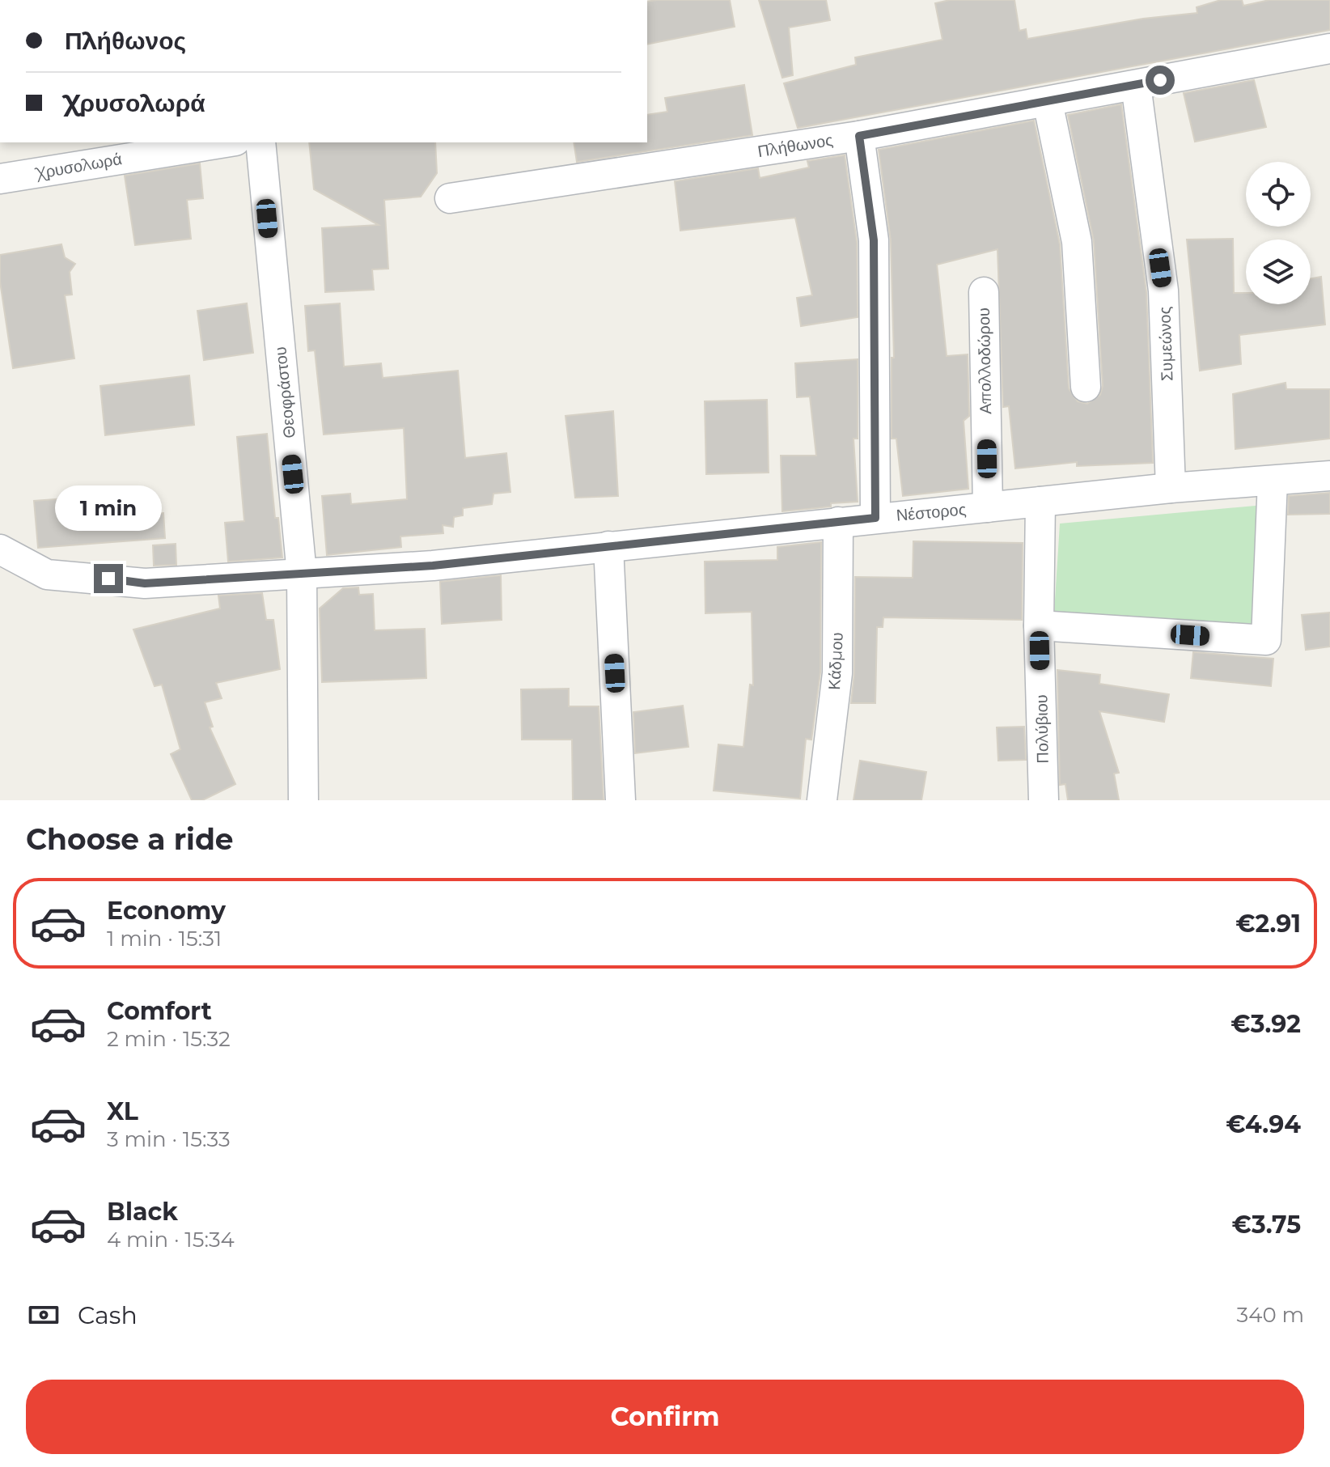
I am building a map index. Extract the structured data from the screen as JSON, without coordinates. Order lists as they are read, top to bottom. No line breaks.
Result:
{"streets":{"street":["Πλήθωνος","Χρυσολωρά","Συμεώνος","Απολλοδώρου","Θεοφράστου","Νέστορος","Κάδμου","Πολύβιου"]},"crossings":[["Πλήθωνος","Συμεώνος"],["Συμεώνος","Νέστορος"],["Απολλοδώρου","Νέστορος"],["Θεοφράστου","Νέστορος"],["Νέστορος","Κάδμου"],["Νέστορος","Πολύβιου"]],"page":{"banner":["Πλήθωνος","Χρυσολωρά"],"bubble":"1 min","heading":"Choose a ride","list":[{"name":"Economy","note":"1 min · 15:31","value":"€2.91"},{"name":"Comfort","note":"2 min · 15:32","value":"€3.92"},{"name":"XL","note":"3 min · 15:33","value":"€4.94"},{"name":"Black","note":"4 min · 15:34","value":"€3.75"}],"pay":["Cash","340 m"],"buttons":"Confirm"}}
